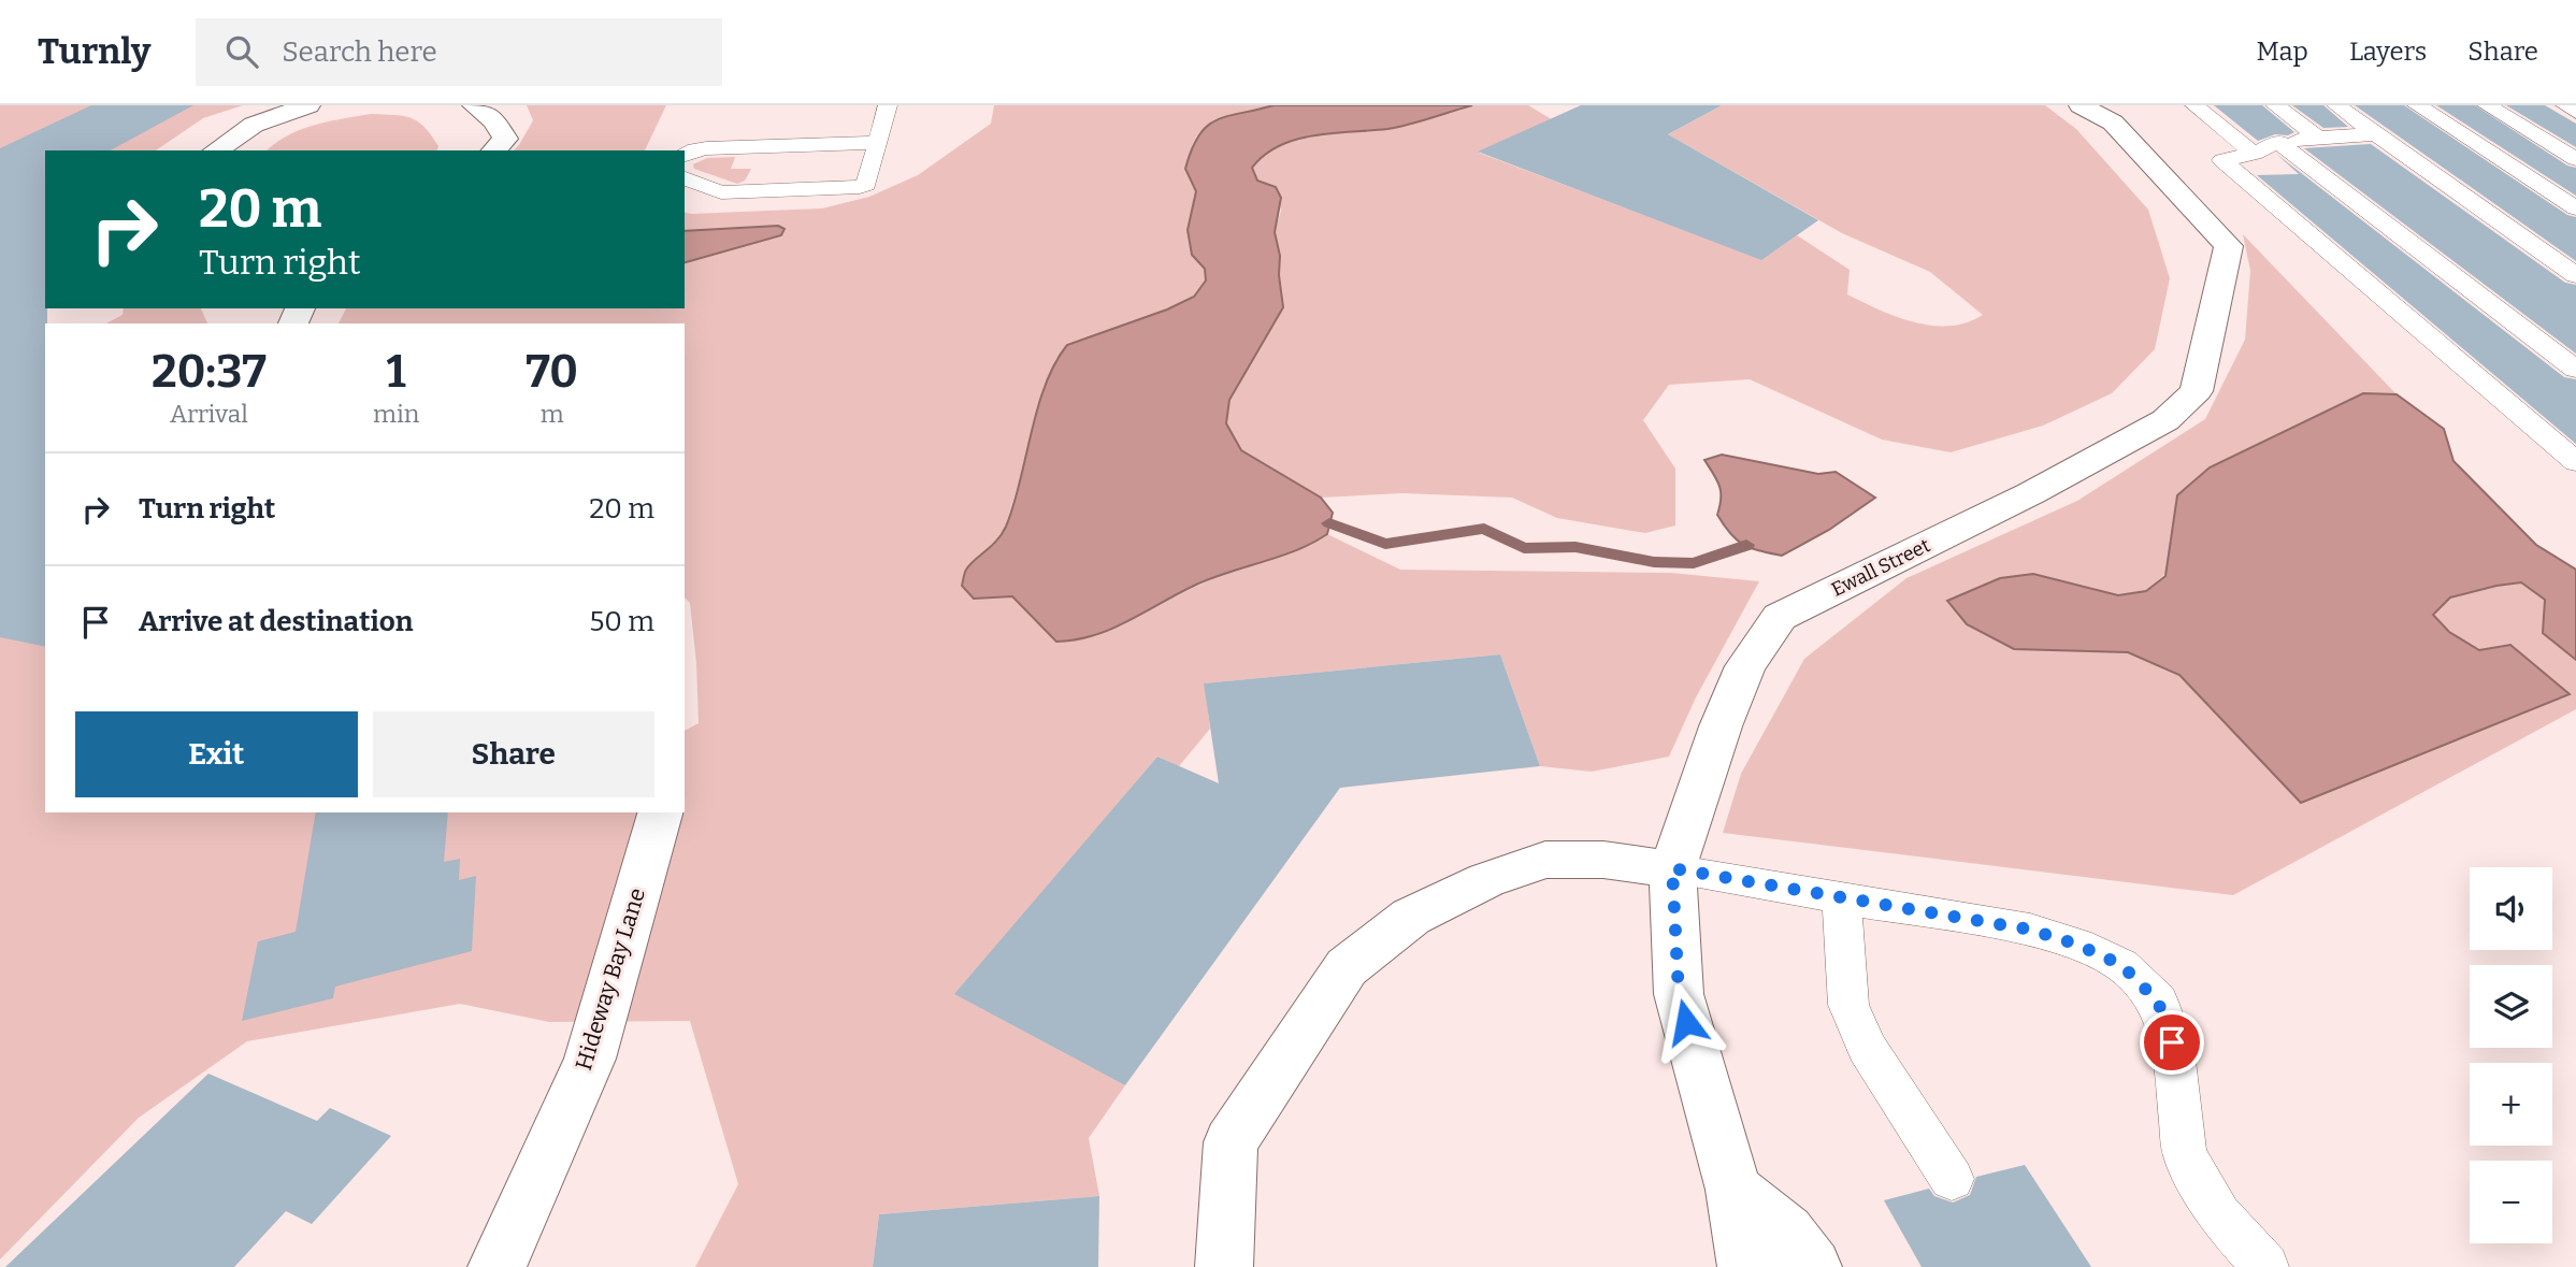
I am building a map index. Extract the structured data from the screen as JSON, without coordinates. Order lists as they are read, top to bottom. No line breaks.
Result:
{"streets":{"street":["Ewall Street","Hideway Bay Lane"]},"page":{"header":"Turnly","search":"Search here","nav":["Map","Layers","Share"],"turn":["20 m","Turn right"],"eta":["20:37","Arrival","1","min","70","m"],"list":[{"name":"Turn right","value":"20 m"},{"name":"Arrive at destination","value":"50 m"}],"buttons":["Exit","Share"],"map_buttons":["+","−"]}}
